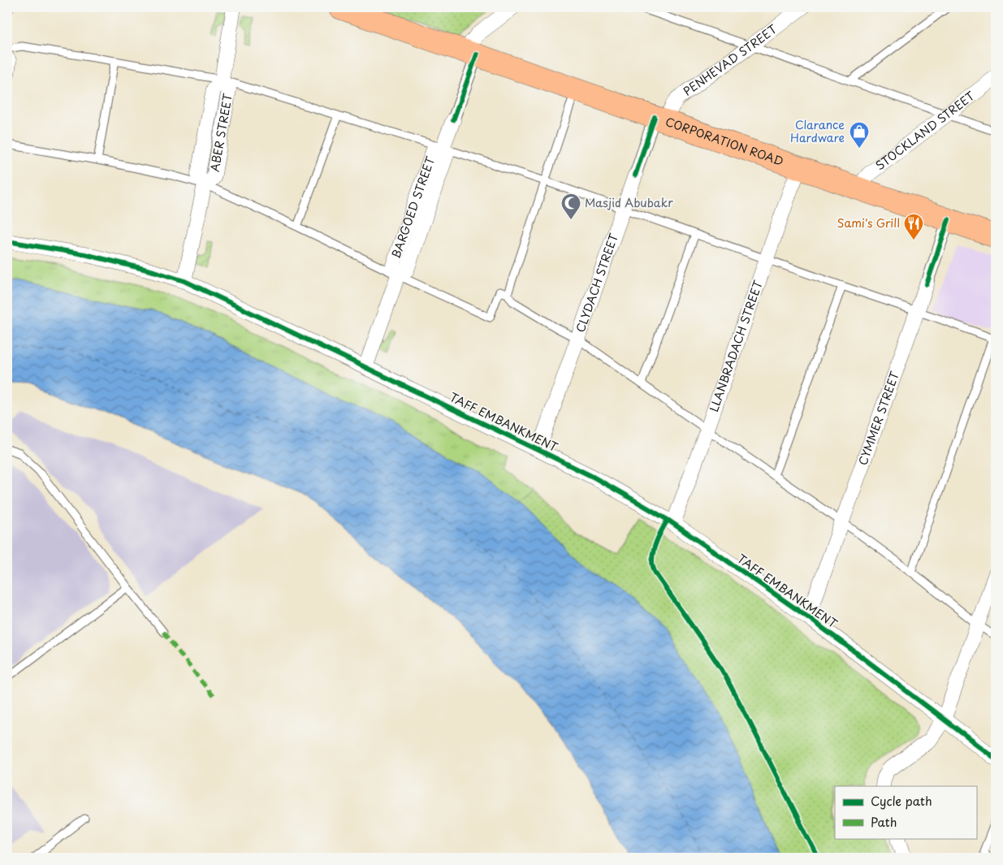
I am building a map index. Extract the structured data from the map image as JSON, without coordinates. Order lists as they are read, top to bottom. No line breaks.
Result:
{"streets":{"main road":["CORPORATION ROAD"],"street":["PENHEVAD STREET","STOCKLAND STREET","ABER STREET","BARGOED STREET","CLYDACH STREET","LLANBRADACH STREET","CYMMER STREET","TAFF EMBANKMENT"]},"crossings":[["PENHEVAD STREET","CORPORATION ROAD"],["PENHEVAD STREET","CLYDACH STREET"],["STOCKLAND STREET","CORPORATION ROAD"],["ABER STREET","TAFF EMBANKMENT"],["CORPORATION ROAD","BARGOED STREET"],["CORPORATION ROAD","CLYDACH STREET"],["CORPORATION ROAD","LLANBRADACH STREET"],["CORPORATION ROAD","CYMMER STREET"],["BARGOED STREET","TAFF EMBANKMENT"],["CLYDACH STREET","TAFF EMBANKMENT"],["LLANBRADACH STREET","TAFF EMBANKMENT"],["CYMMER STREET","TAFF EMBANKMENT"]],"places":{"shop":["Clarance Hardware"],"mosque":["Masjid Abubakr"],"restaurant":["Sami's Grill"]},"legend":["Cycle path","Path"]}
